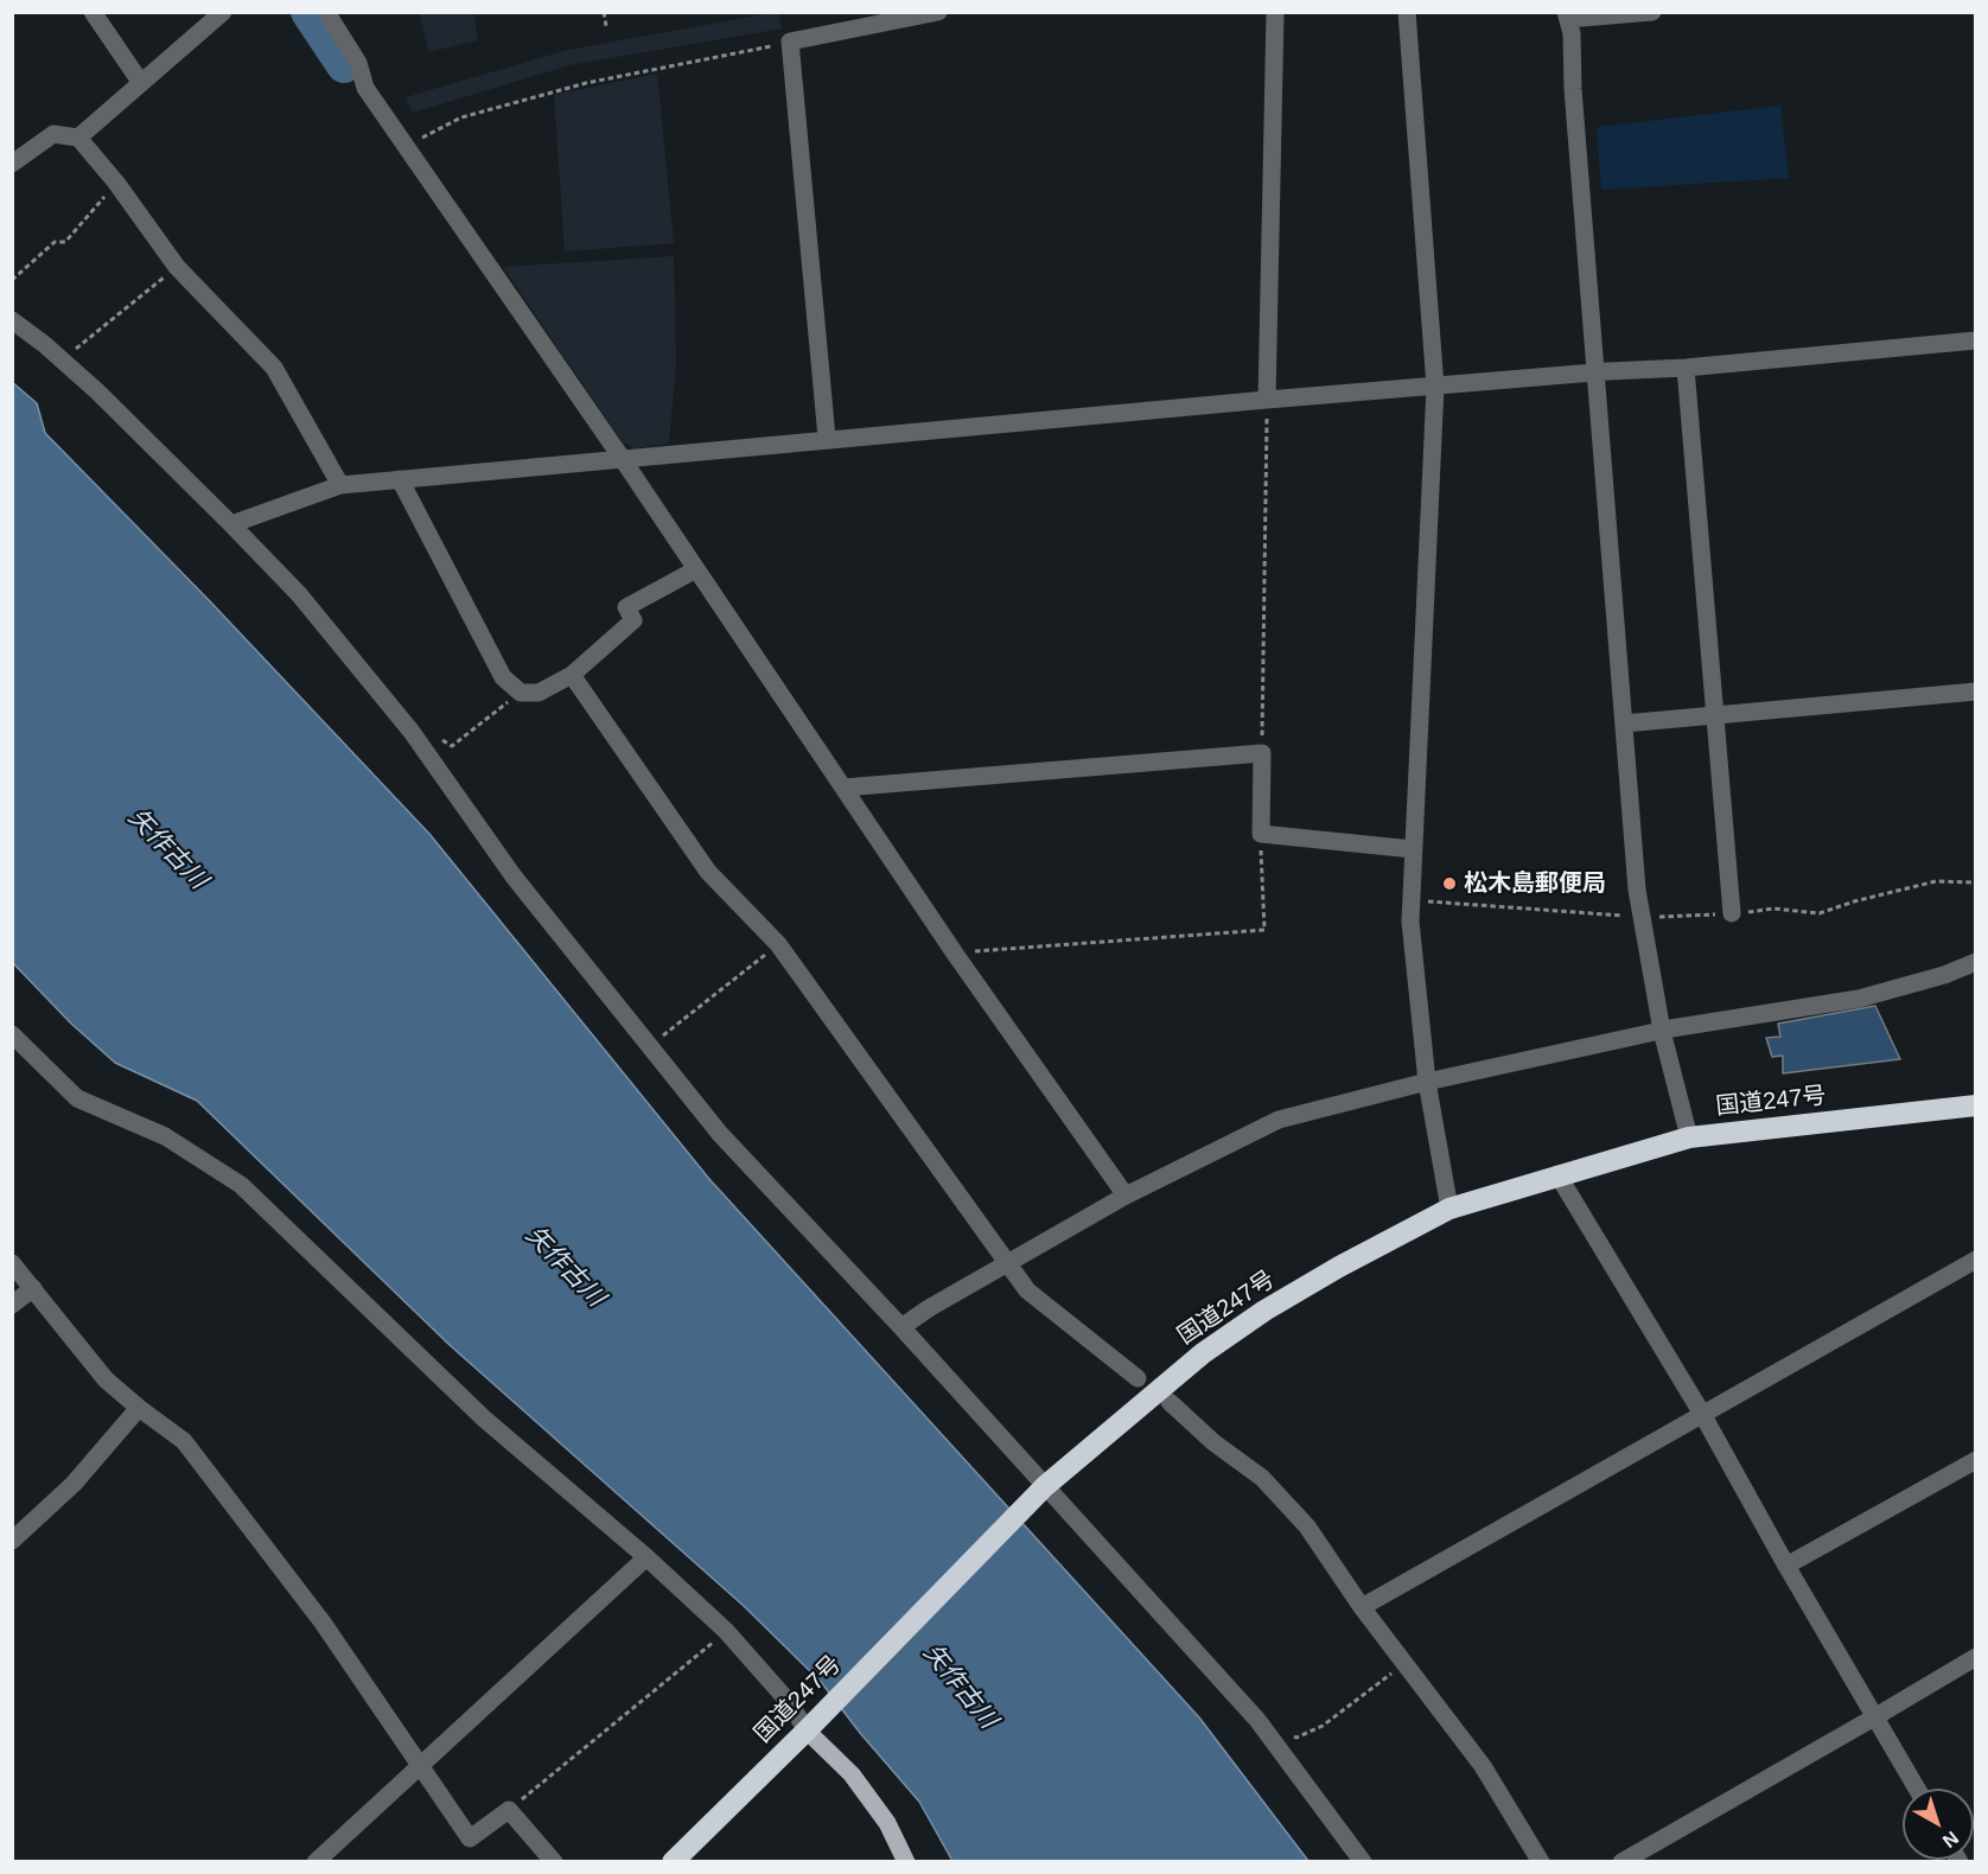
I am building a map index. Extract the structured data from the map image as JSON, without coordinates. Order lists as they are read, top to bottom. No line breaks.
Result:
{"streets":{"highway":["国道247号"]},"water":["矢作古川"],"places":["松木島郵便局"],"north":"bottom right"}
